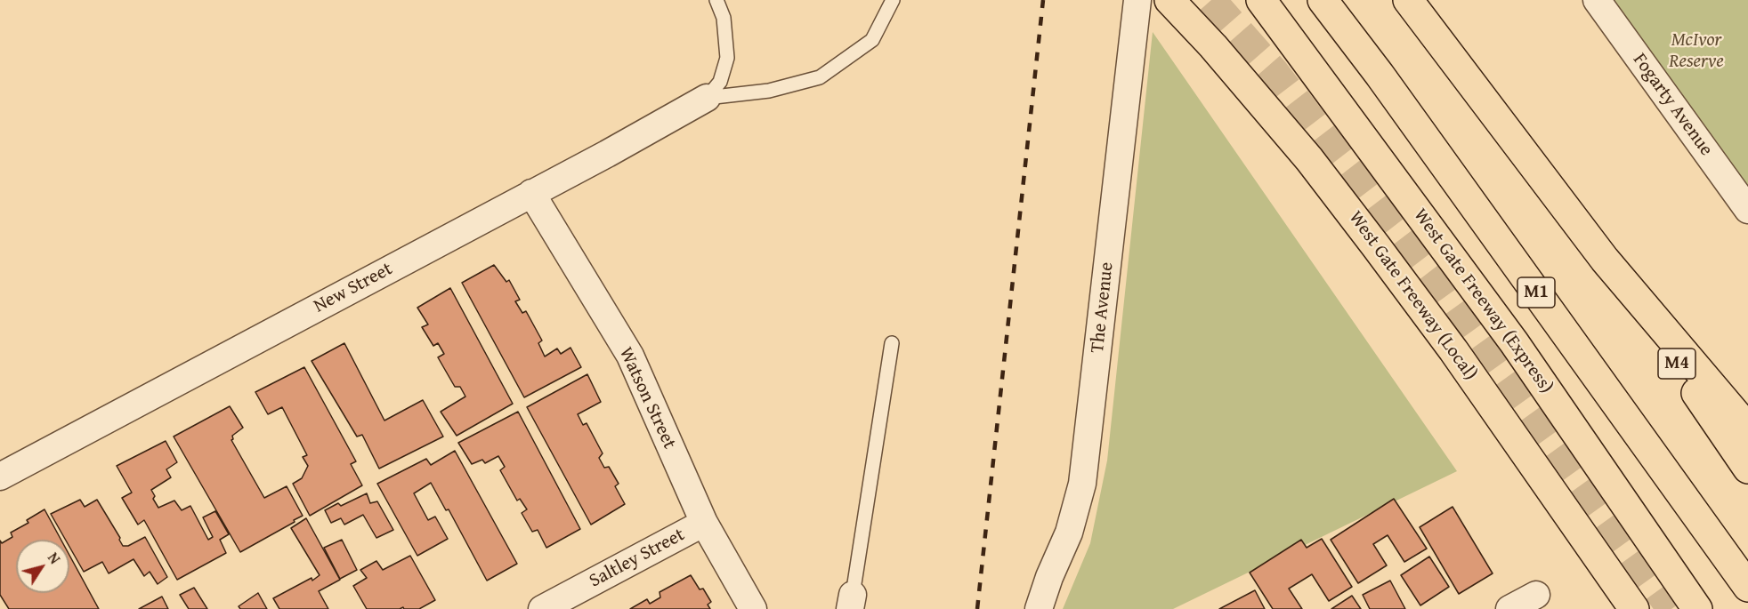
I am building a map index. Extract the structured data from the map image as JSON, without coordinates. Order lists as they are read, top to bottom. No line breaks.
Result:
{"streets":{"highway":["M1","West Gate Freeway (Local)","West Gate Freeway (Express)","M4"],"street":["Fogarty Avenue","New Street","The Avenue","Watson Street","Saltley Street"]},"crossings":[["New Street","Watson Street"],["Watson Street","Saltley Street"]],"parks":["McIvor Reserve"],"north":"top right"}
